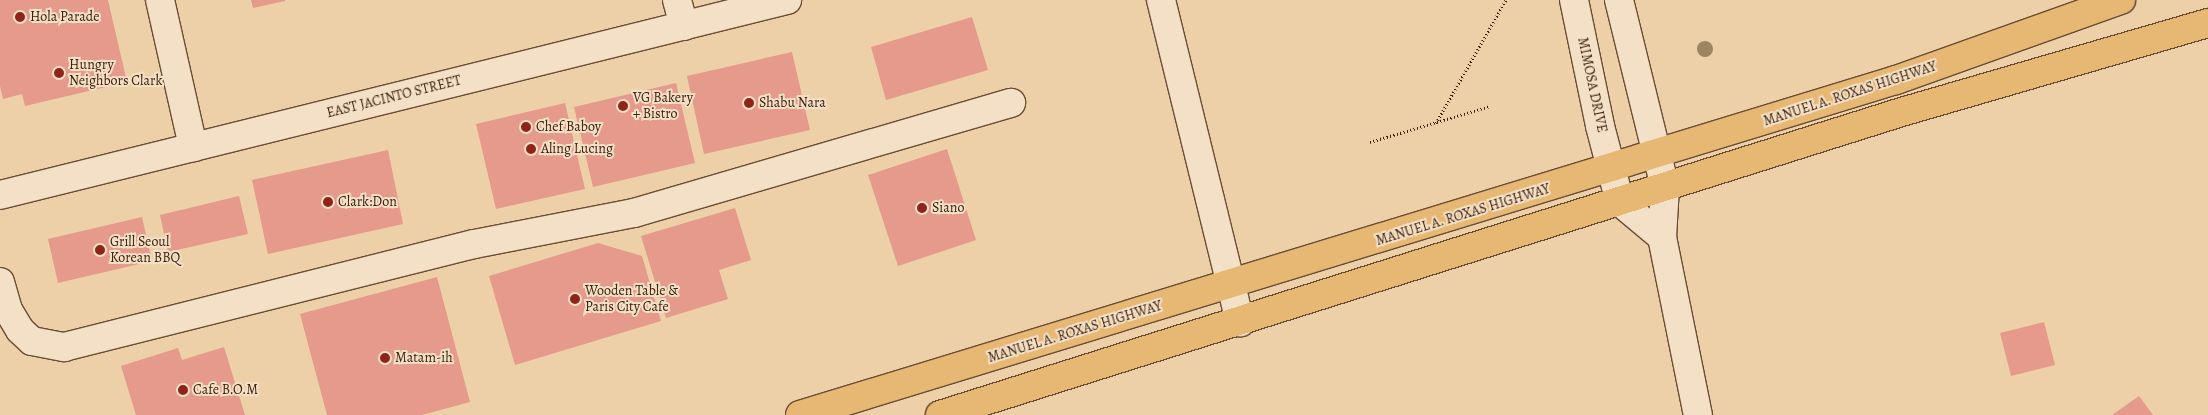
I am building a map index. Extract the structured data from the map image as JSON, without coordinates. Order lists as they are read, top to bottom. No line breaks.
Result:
{"streets":{"main road":["MANUEL A. ROXAS HIGHWAY"],"street":["MIMOSA DRIVE","EAST JACINTO STREET"]},"crossings":[["MIMOSA DRIVE","MANUEL A. ROXAS HIGHWAY"]],"places":["Hola Parade","Hungry Neighbors Clark","Shabu Nara","VG Bakery + Bistro","Chef Baboy","Aling Lucing","Clark:Don","Siano","Grill Seoul Korean BBQ","Wooden Table & Paris City Cafe","Matam-ih","Cafe B.O.M"]}
